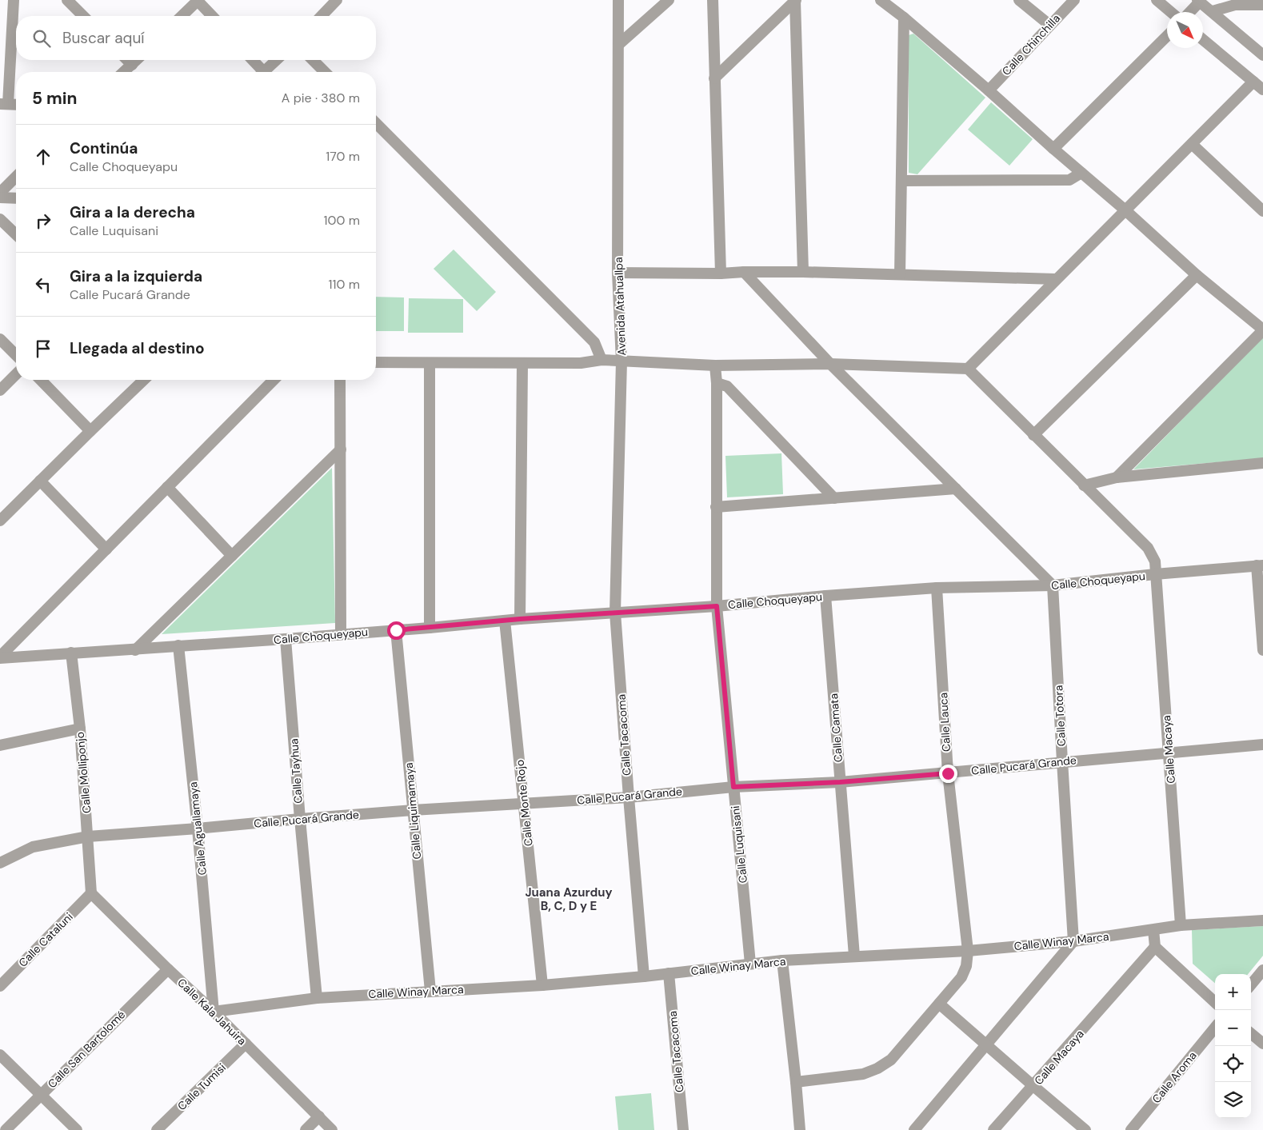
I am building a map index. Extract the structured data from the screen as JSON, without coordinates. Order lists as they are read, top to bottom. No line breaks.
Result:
{"streets":{"street":["Calle Chinchilla","Avenida Atahuallpa","Calle Choqueyapu","Calle Totora","Calle Lauca","Calle Camata","Calle Tacacoma","Calle Macaya","Calle Pucará Grande","Calle Tayhua","Calle Molliponjo","Calle Monte Rojo","Calle Liquimamaya","Calle Aguallamaya","Calle Luquisani","Calle Cataluni","Calle Winay Marca","Calle Kala Jahuira","Calle San Bartolomé","Calle Aroma","Calle Tumisi"]},"crossings":[["Avenida Atahuallpa","Calle Choqueyapu"],["Avenida Atahuallpa","Calle Tacacoma"],["Calle Choqueyapu","Calle Totora"],["Calle Choqueyapu","Calle Lauca"],["Calle Choqueyapu","Calle Camata"],["Calle Choqueyapu","Calle Tacacoma"],["Calle Choqueyapu","Calle Macaya"],["Calle Choqueyapu","Calle Tayhua"],["Calle Choqueyapu","Calle Molliponjo"],["Calle Choqueyapu","Calle Monte Rojo"],["Calle Choqueyapu","Calle Liquimamaya"],["Calle Choqueyapu","Calle Aguallamaya"],["Calle Choqueyapu","Calle Luquisani"],["Calle Totora","Calle Pucará Grande"],["Calle Totora","Calle Winay Marca"],["Calle Lauca","Calle Pucará Grande"],["Calle Lauca","Calle Winay Marca"],["Calle Camata","Calle Pucará Grande"],["Calle Camata","Calle Winay Marca"],["Calle Tacacoma","Calle Pucará Grande"],["Calle Tacacoma","Calle Winay Marca"],["Calle Macaya","Calle Pucará Grande"],["Calle Macaya","Calle Winay Marca"],["Calle Pucará Grande","Calle Tayhua"],["Calle Pucará Grande","Calle Molliponjo"],["Calle Pucará Grande","Calle Monte Rojo"],["Calle Pucará Grande","Calle Liquimamaya"],["Calle Pucará Grande","Calle Aguallamaya"],["Calle Pucará Grande","Calle Luquisani"],["Calle Tayhua","Calle Winay Marca"],["Calle Molliponjo","Calle Cataluni"],["Calle Molliponjo","Calle Kala Jahuira"],["Calle Monte Rojo","Calle Winay Marca"],["Calle Liquimamaya","Calle Winay Marca"],["Calle Aguallamaya","Calle Winay Marca"],["Calle Aguallamaya","Calle Kala Jahuira"],["Calle Luquisani","Calle Winay Marca"],["Calle Cataluni","Calle Kala Jahuira"],["Calle Winay Marca","Calle Kala Jahuira"],["Calle Kala Jahuira","Calle San Bartolomé"],["Calle Kala Jahuira","Calle Tumisi"]],"districts":["Juana Azurduy B, C, D y E"],"north":"bottom right","page":{"search":"Buscar aquí","heading":["5 min","A pie · 380 m"],"list":[["Continúa","Calle Choqueyapu","170 m"],["Gira a la derecha","Calle Luquisani","100 m"],["Gira a la izquierda","Calle Pucará Grande","110 m"],"Llegada al destino"],"map_buttons":["+","−"]}}
